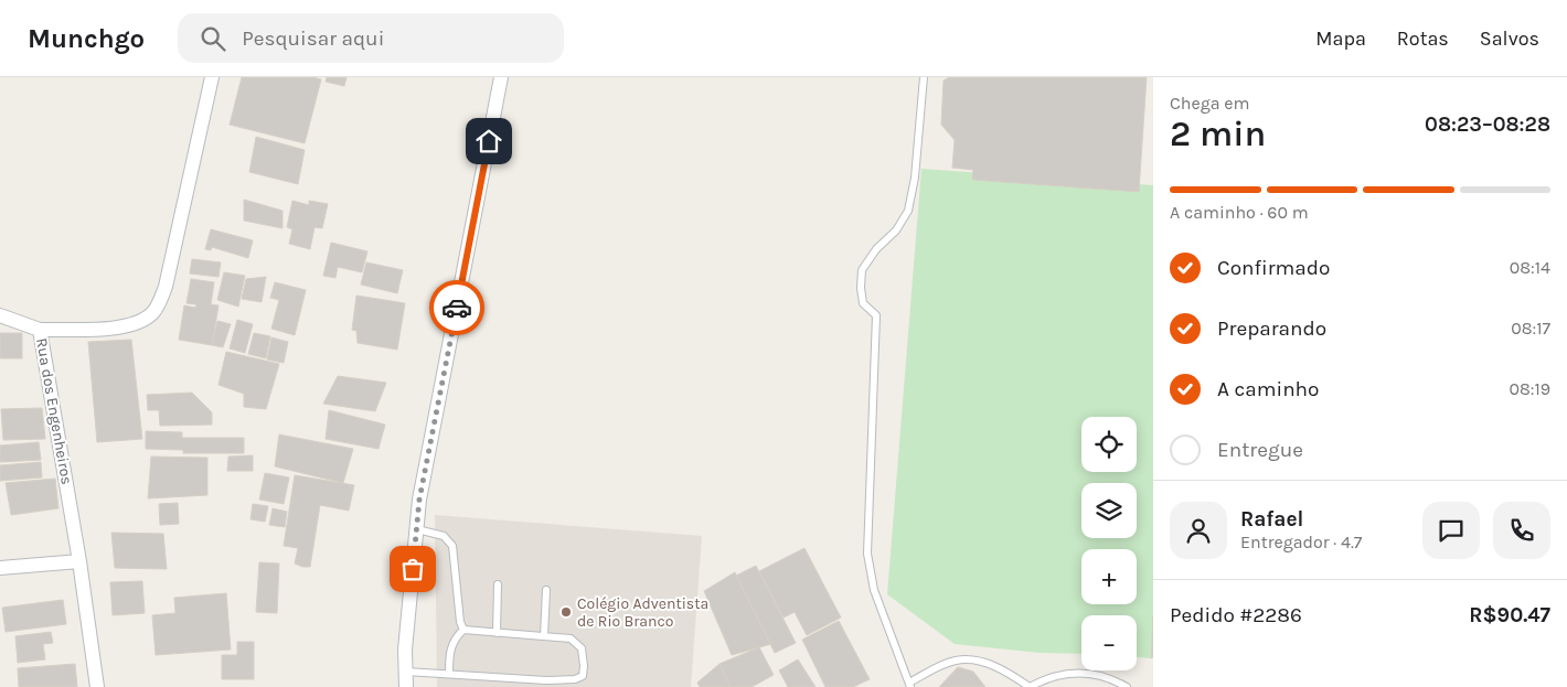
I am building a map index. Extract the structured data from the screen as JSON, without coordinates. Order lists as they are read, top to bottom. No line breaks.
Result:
{"streets":{"street":["Rua dos Engenheiros"]},"places":["Colégio Adventista de Rio Branco"],"page":{"header":"Munchgo","search":"Pesquisar aqui","nav":["Mapa","Rotas","Salvos"],"heading":["2 min","Chega em","08:23–08:28"],"panel":["Rafael","Entregador · 4.7","Pedido #2286","R$90.47"],"bar":"A caminho · 60 m","list":[["Confirmado","08:14"],["Preparando","08:17"],["A caminho","08:19"],"Entregue"],"map_buttons":["+","−"]}}
